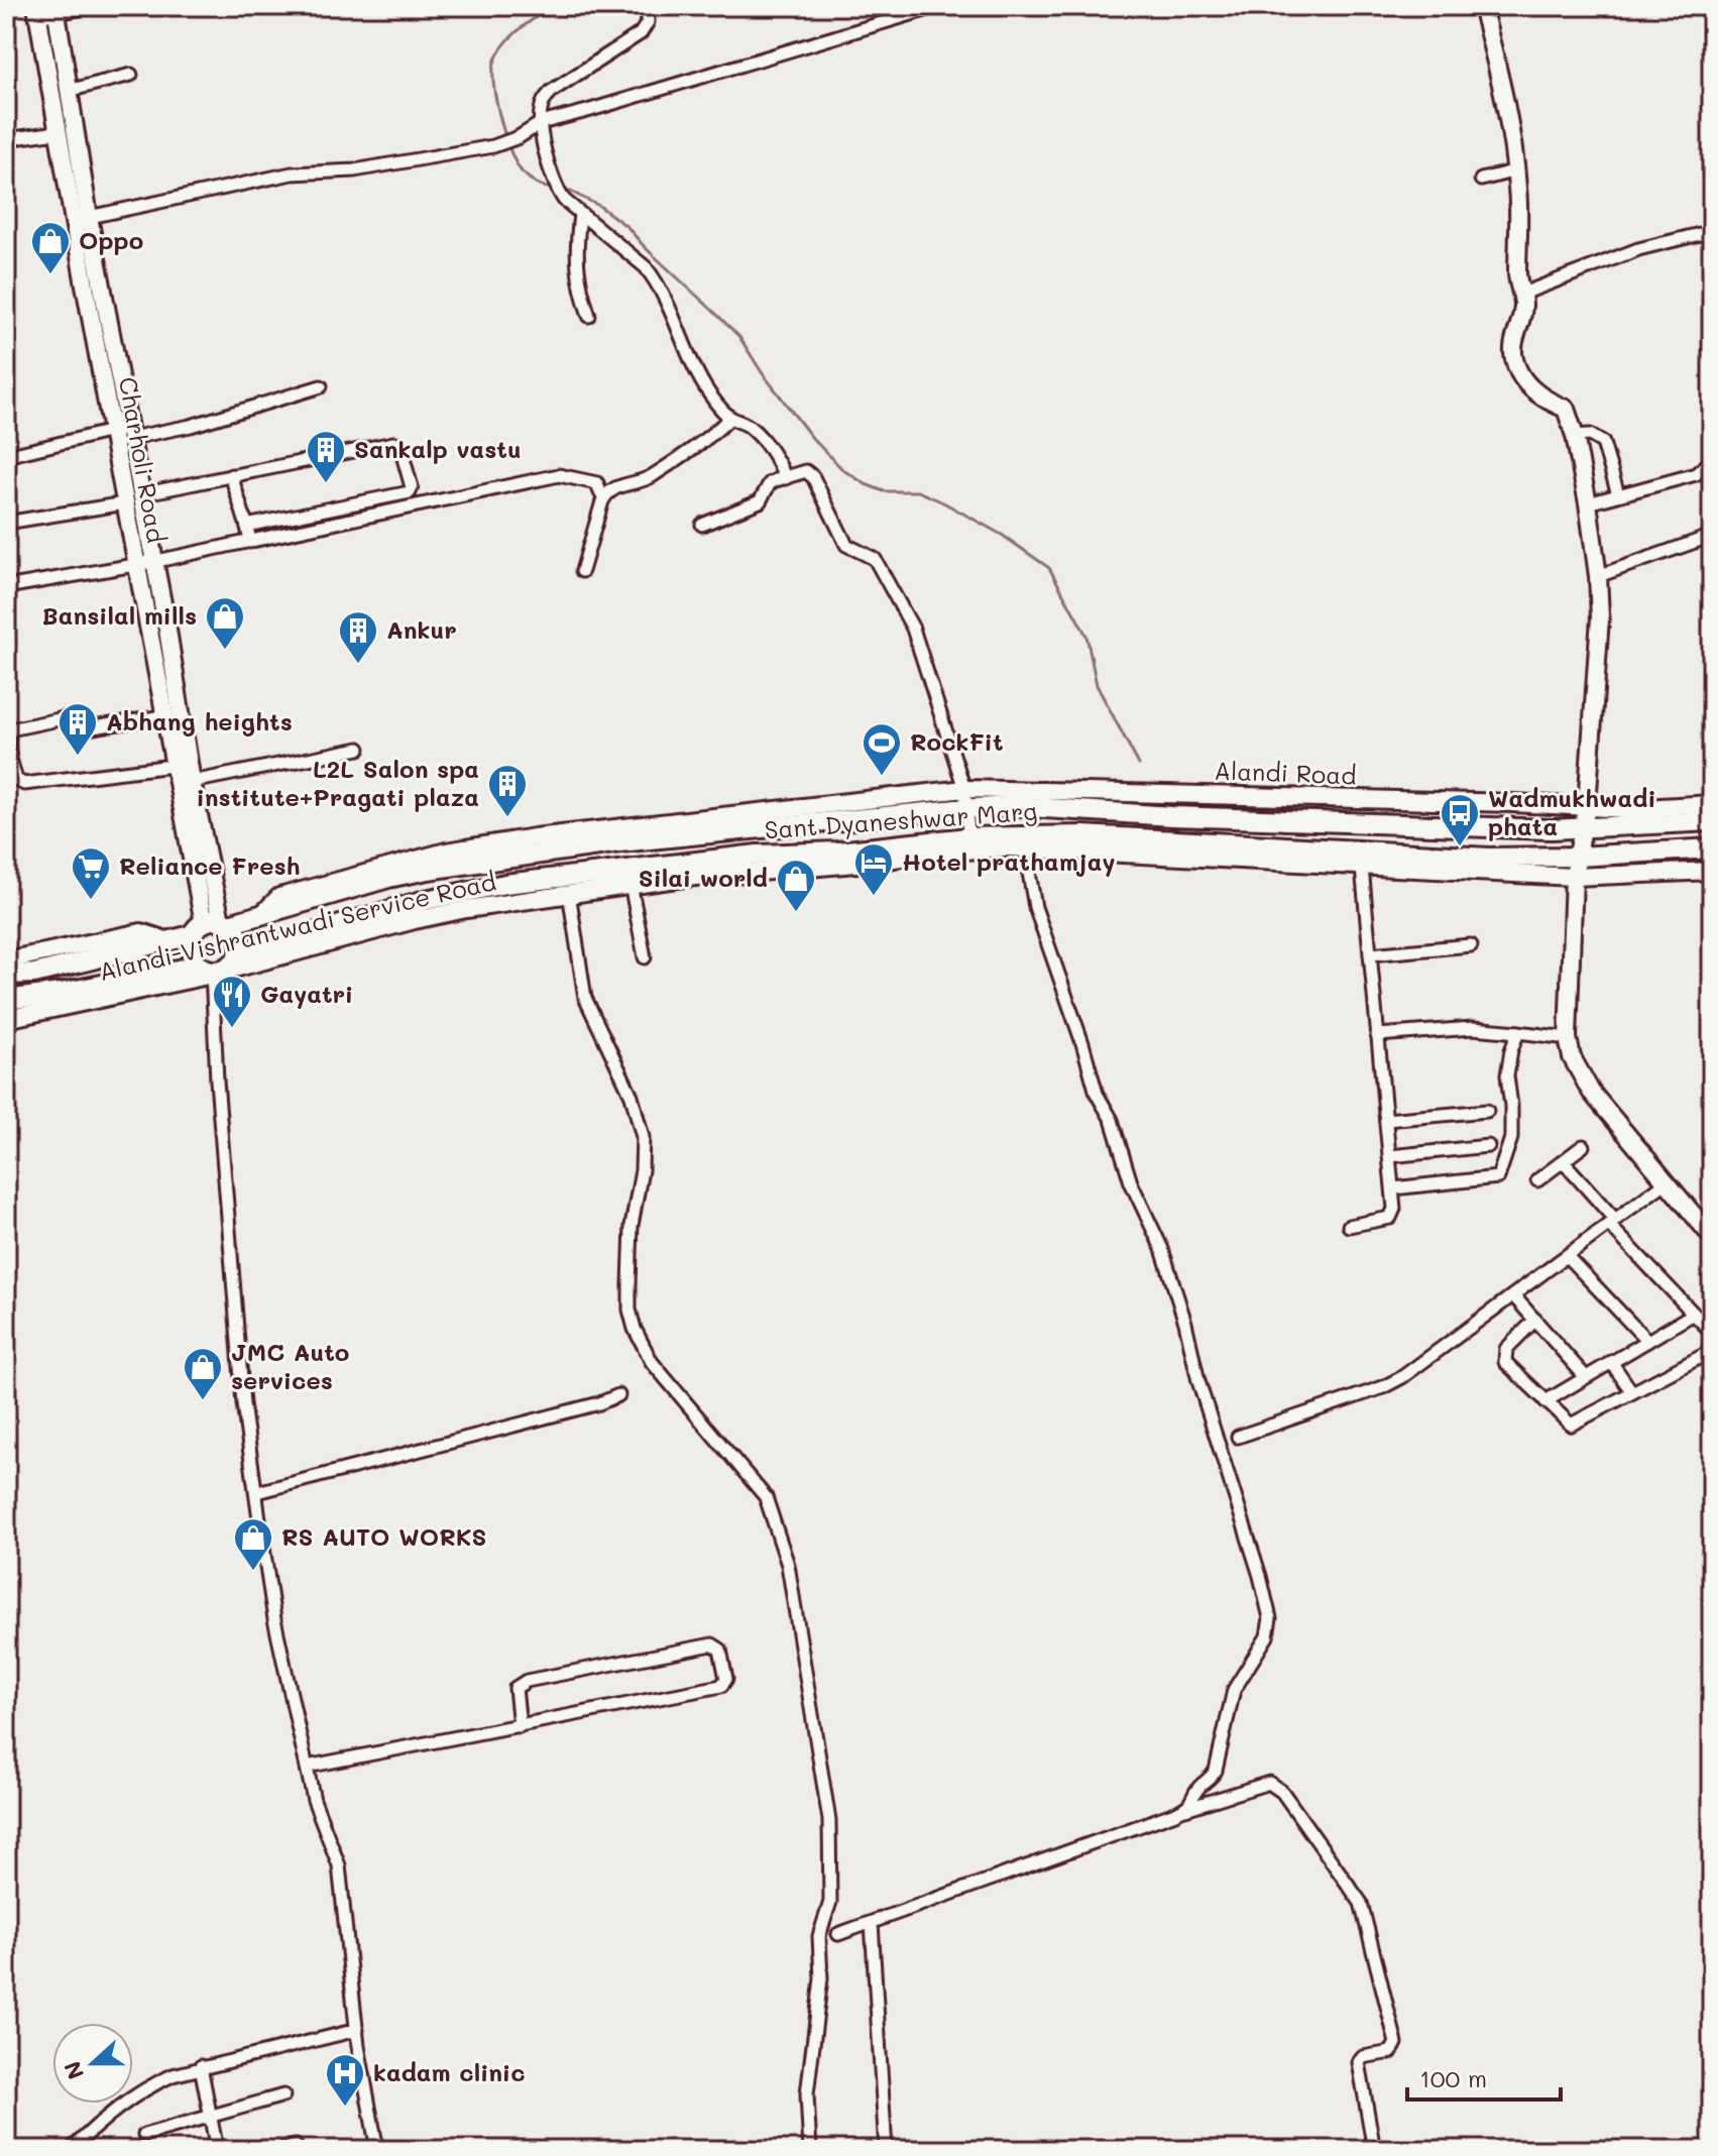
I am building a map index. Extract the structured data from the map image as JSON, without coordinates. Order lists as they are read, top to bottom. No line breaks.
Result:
{"streets":{"main road":["Sant Dyaneshwar Marg"],"street":["Charholi Road","Alandi Road","Alandi-Vishrantwadi Service Road"]},"crossings":[["Charholi Road","Sant Dyaneshwar Marg"],["Alandi Road","Alandi-Vishrantwadi Service Road"],["Sant Dyaneshwar Marg","Alandi-Vishrantwadi Service Road"]],"places":{"shop":["Oppo","Bansilal mills","Silai world","JMC Auto services","RS AUTO WORKS"],"building":["Sankalp vastu","Ankur","Abhang heights","L2L Salon spa institute+Pragati plaza"],"sports":["RockFit"],"bus stop":["Wadmukhwadi phata"],"hotel":["Hotel prathamjay"],"supermarket":["Reliance Fresh"],"restaurant":["Gayatri"],"hospital":["kadam clinic"]},"scale_bar":"100 m","north":"left"}
